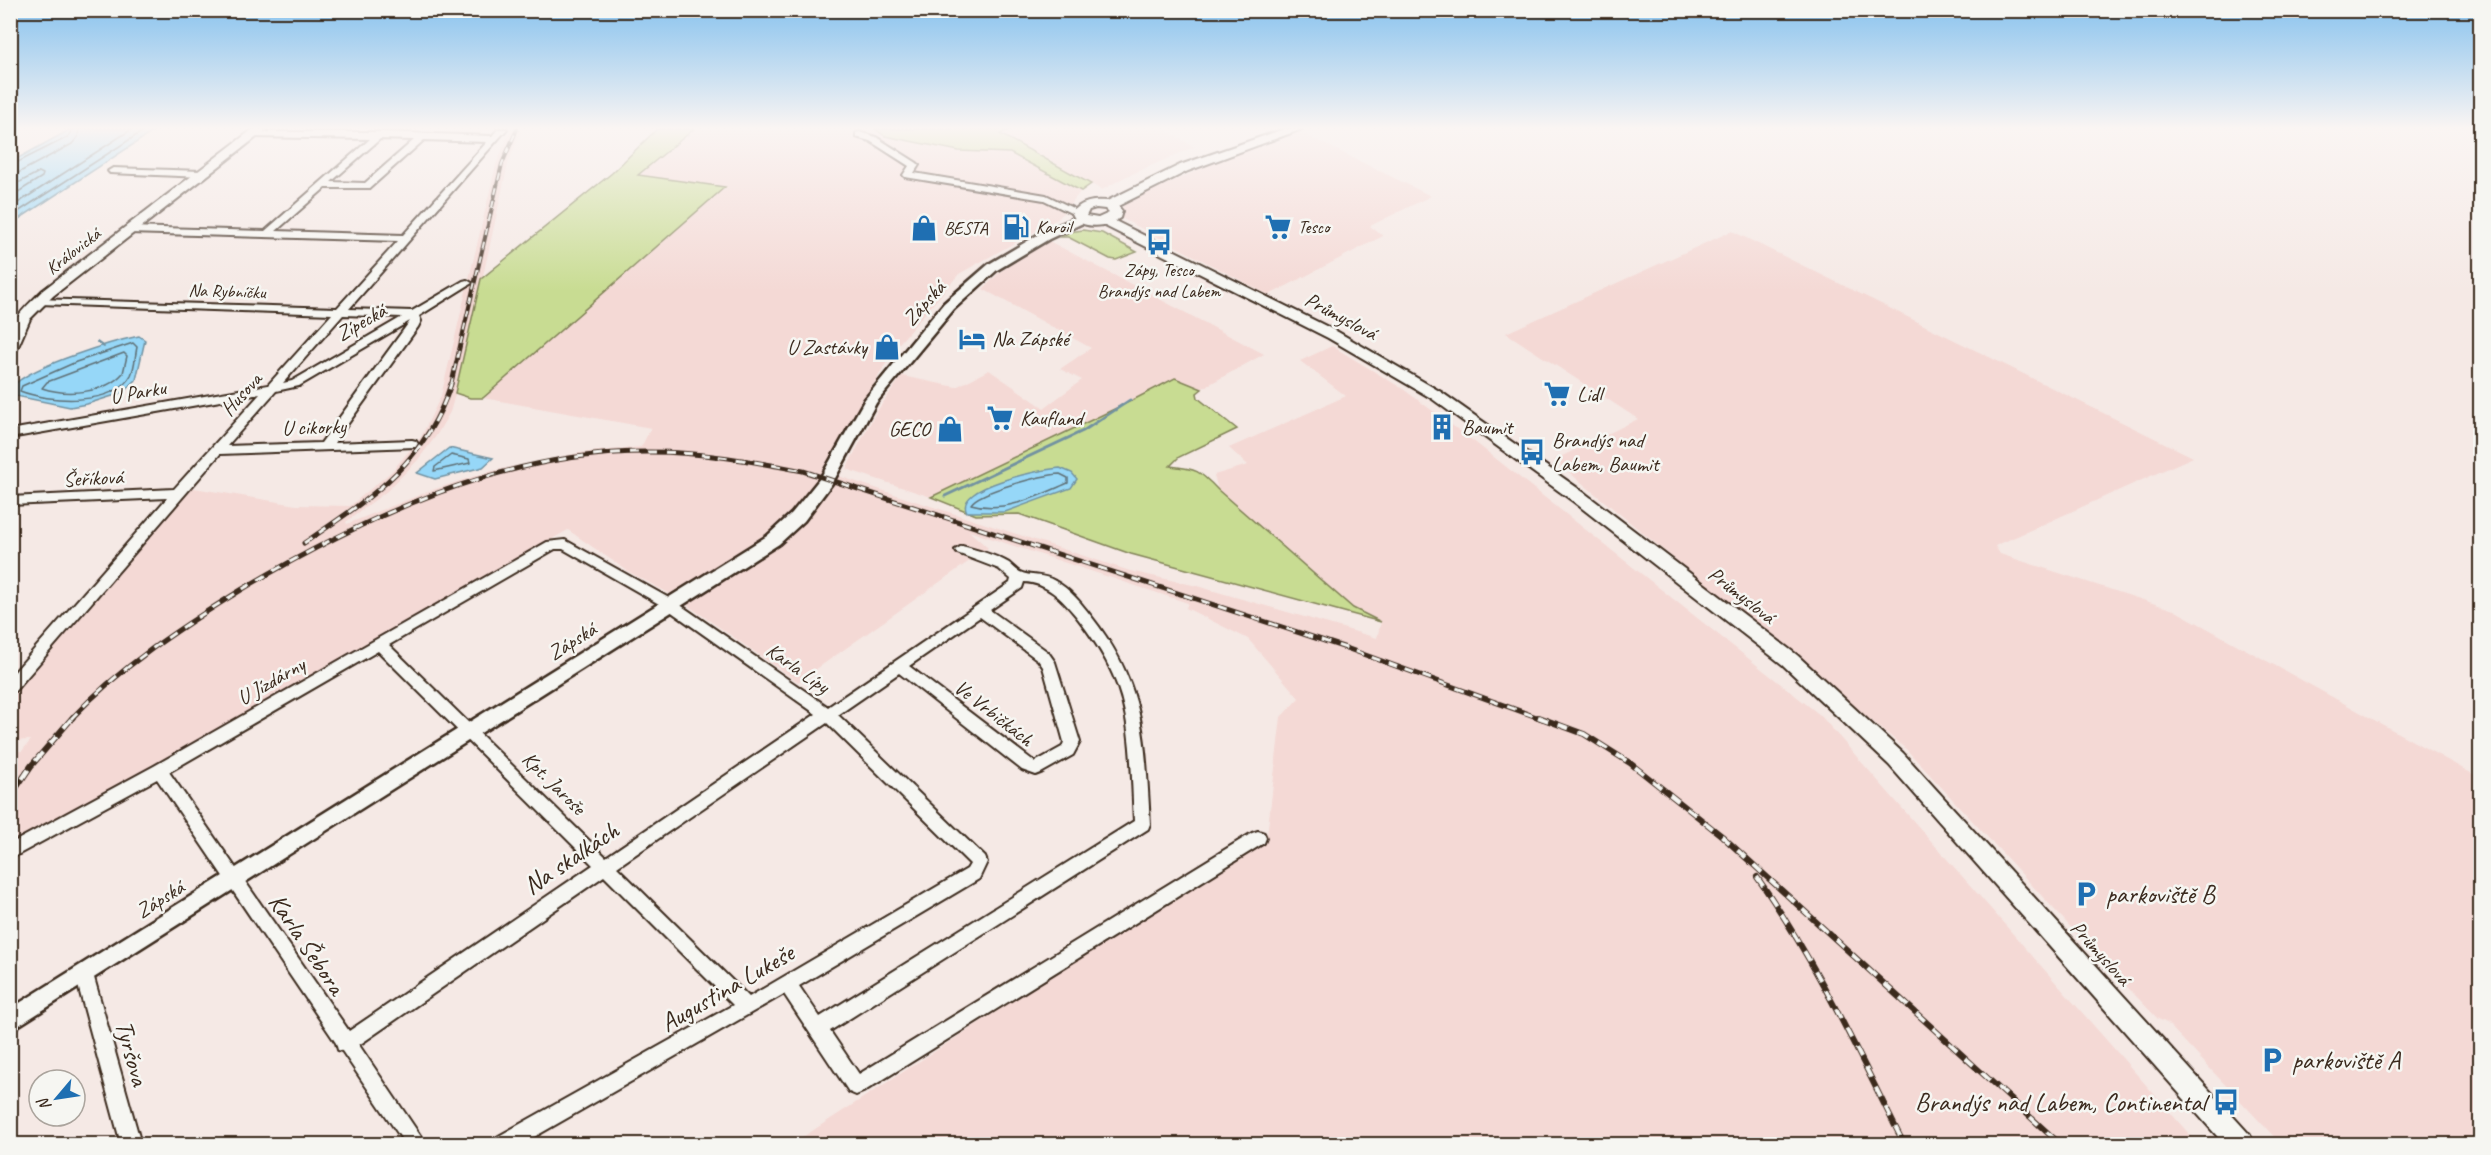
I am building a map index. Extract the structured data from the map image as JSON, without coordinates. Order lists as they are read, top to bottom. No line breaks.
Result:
{"streets":{"main road":["Královická","Průmyslová"],"street":["Na Rybníčku","Zápská","Zípecká","U Parku","Husova","U cikorky","Šeříková","Karla Lípy","U Jízdárny","Ve Vrbičkách","Kpt. Jaroše","Na skalkách","Karla Šebora","Augustina Lukeše","Tyršova"]},"crossings":[["Královická","Na Rybníčku"],["Na Rybníčku","Zípecká"],["Na Rybníčku","Husova"],["Zápská","Karla Lípy"],["Zápská","Kpt. Jaroše"],["Zápská","Karla Šebora"],["Zápská","Tyršova"],["Zípecká","U Parku"],["Zípecká","Husova"],["U Parku","Husova"],["Husova","U cikorky"],["Husova","Šeříková"],["Karla Lípy","U Jízdárny"],["Karla Lípy","Na skalkách"],["Karla Lípy","Augustina Lukeše"],["U Jízdárny","Kpt. Jaroše"],["U Jízdárny","Karla Šebora"],["Kpt. Jaroše","Na skalkách"],["Kpt. Jaroše","Augustina Lukeše"],["Na skalkách","Karla Šebora"]],"places":{"fuel station":["Karoil"],"supermarket":["Tesco","Lidl","Kaufland"],"shop":["BESTA","U Zastávky","GECO"],"bus stop":["Zápy, Tesco Brandýs nad Labem","Brandýs nad Labem, Baumit","Brandýs nad Labem, Continental"],"hotel":["Na Zápské"],"building":["Baumit"],"parking":["parkoviště B","parkoviště A"]},"north":"bottom left"}
